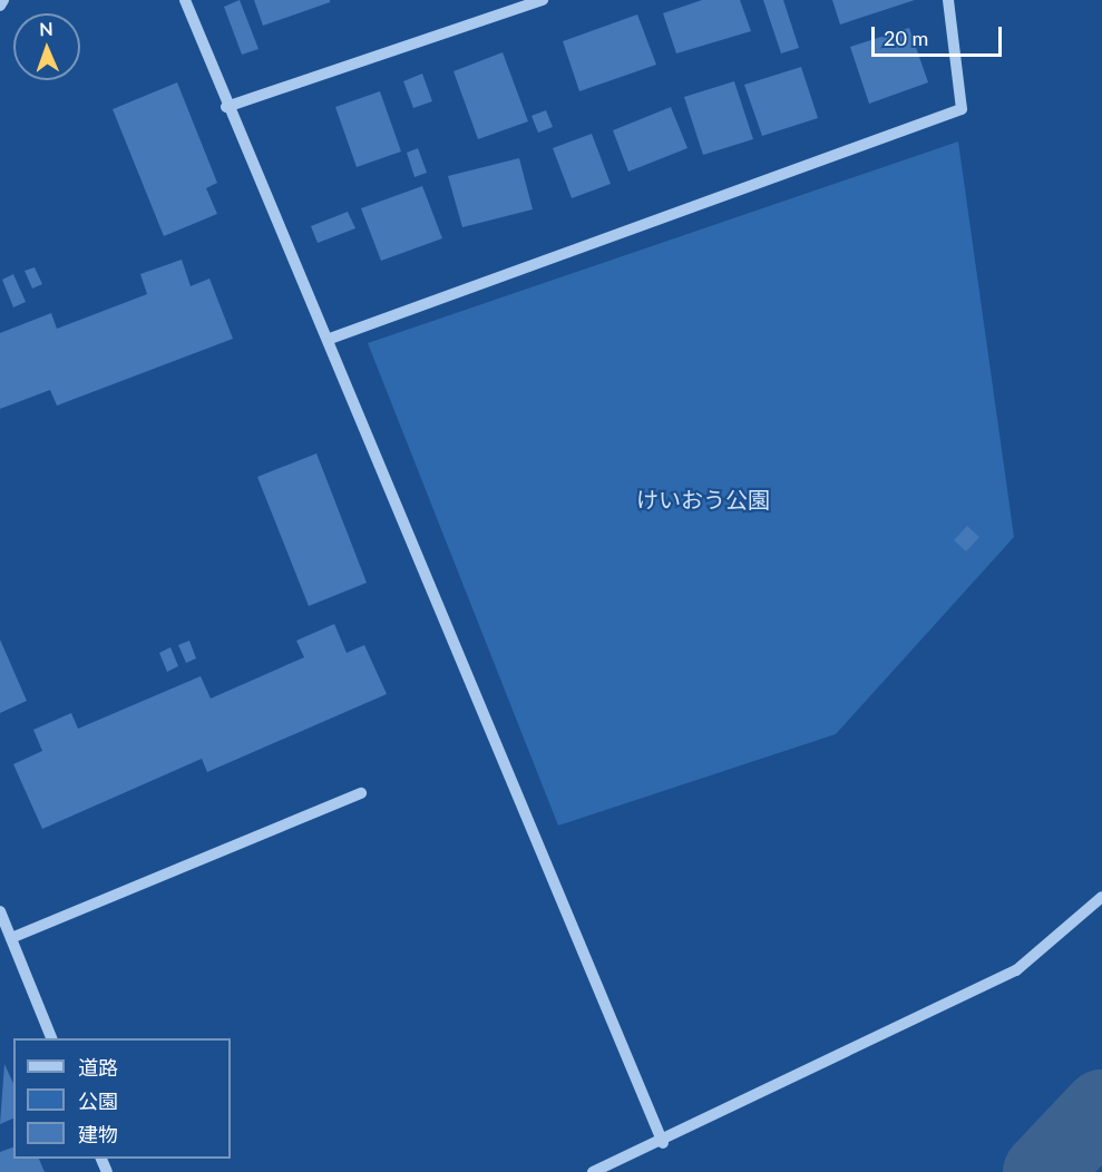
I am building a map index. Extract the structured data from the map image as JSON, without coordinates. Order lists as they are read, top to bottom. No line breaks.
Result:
{"parks":["けいおう公園"],"legend":["道路","公園","建物"],"scale_bar":"20 m","north":"top"}
